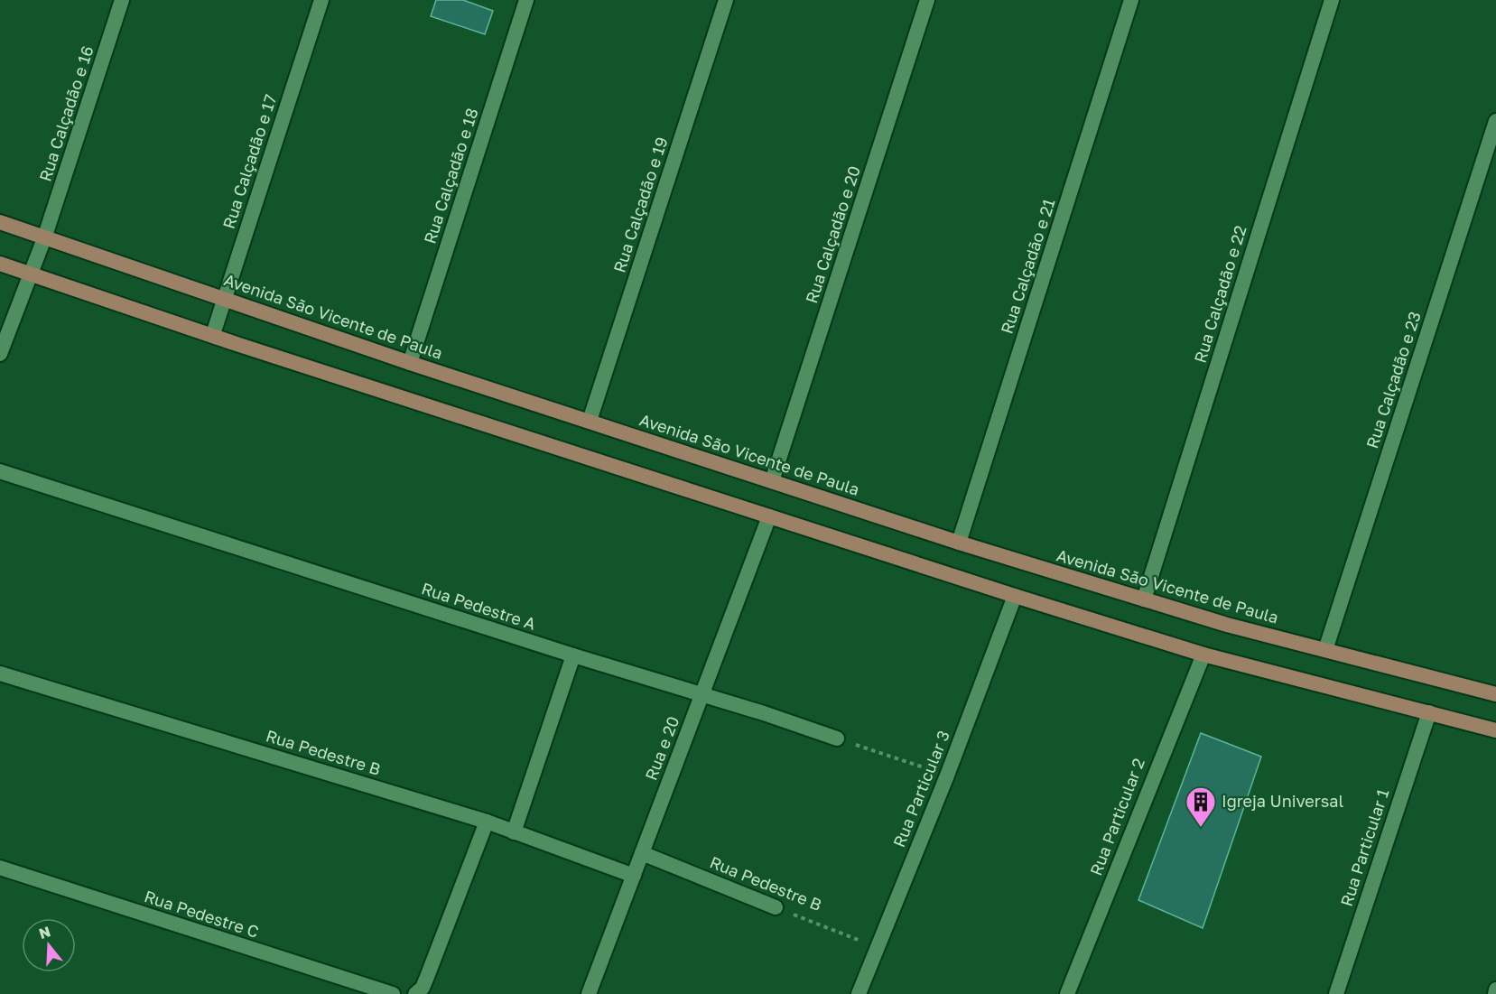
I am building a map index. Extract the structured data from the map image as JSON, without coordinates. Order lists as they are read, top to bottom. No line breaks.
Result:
{"streets":{"main road":["Avenida São Vicente de Paula"],"street":["Rua Calçadão e 16","Rua Calçadão e 17","Rua Calçadão e 18","Rua Calçadão e 19","Rua Calçadão e 20","Rua Calçadão e 21","Rua Calçadão e 22","Rua Calçadão e 23","Rua Pedestre A","Rua e 20","Rua Pedestre B","Rua Particular 3","Rua Particular 2","Rua Particular 1","Rua Pedestre C"]},"crossings":[["Rua Calçadão e 16","Avenida São Vicente de Paula"],["Rua Calçadão e 17","Avenida São Vicente de Paula"],["Rua Calçadão e 18","Avenida São Vicente de Paula"],["Rua Calçadão e 19","Avenida São Vicente de Paula"],["Rua Calçadão e 20","Avenida São Vicente de Paula"],["Rua Calçadão e 21","Avenida São Vicente de Paula"],["Rua Calçadão e 22","Avenida São Vicente de Paula"],["Avenida São Vicente de Paula","Rua Calçadão e 23"],["Rua Pedestre A","Rua e 20"],["Rua e 20","Rua Pedestre B"],["Rua Pedestre B","Rua Particular 3"]],"places":{"building":["Igreja Universal"]},"north":"top"}
